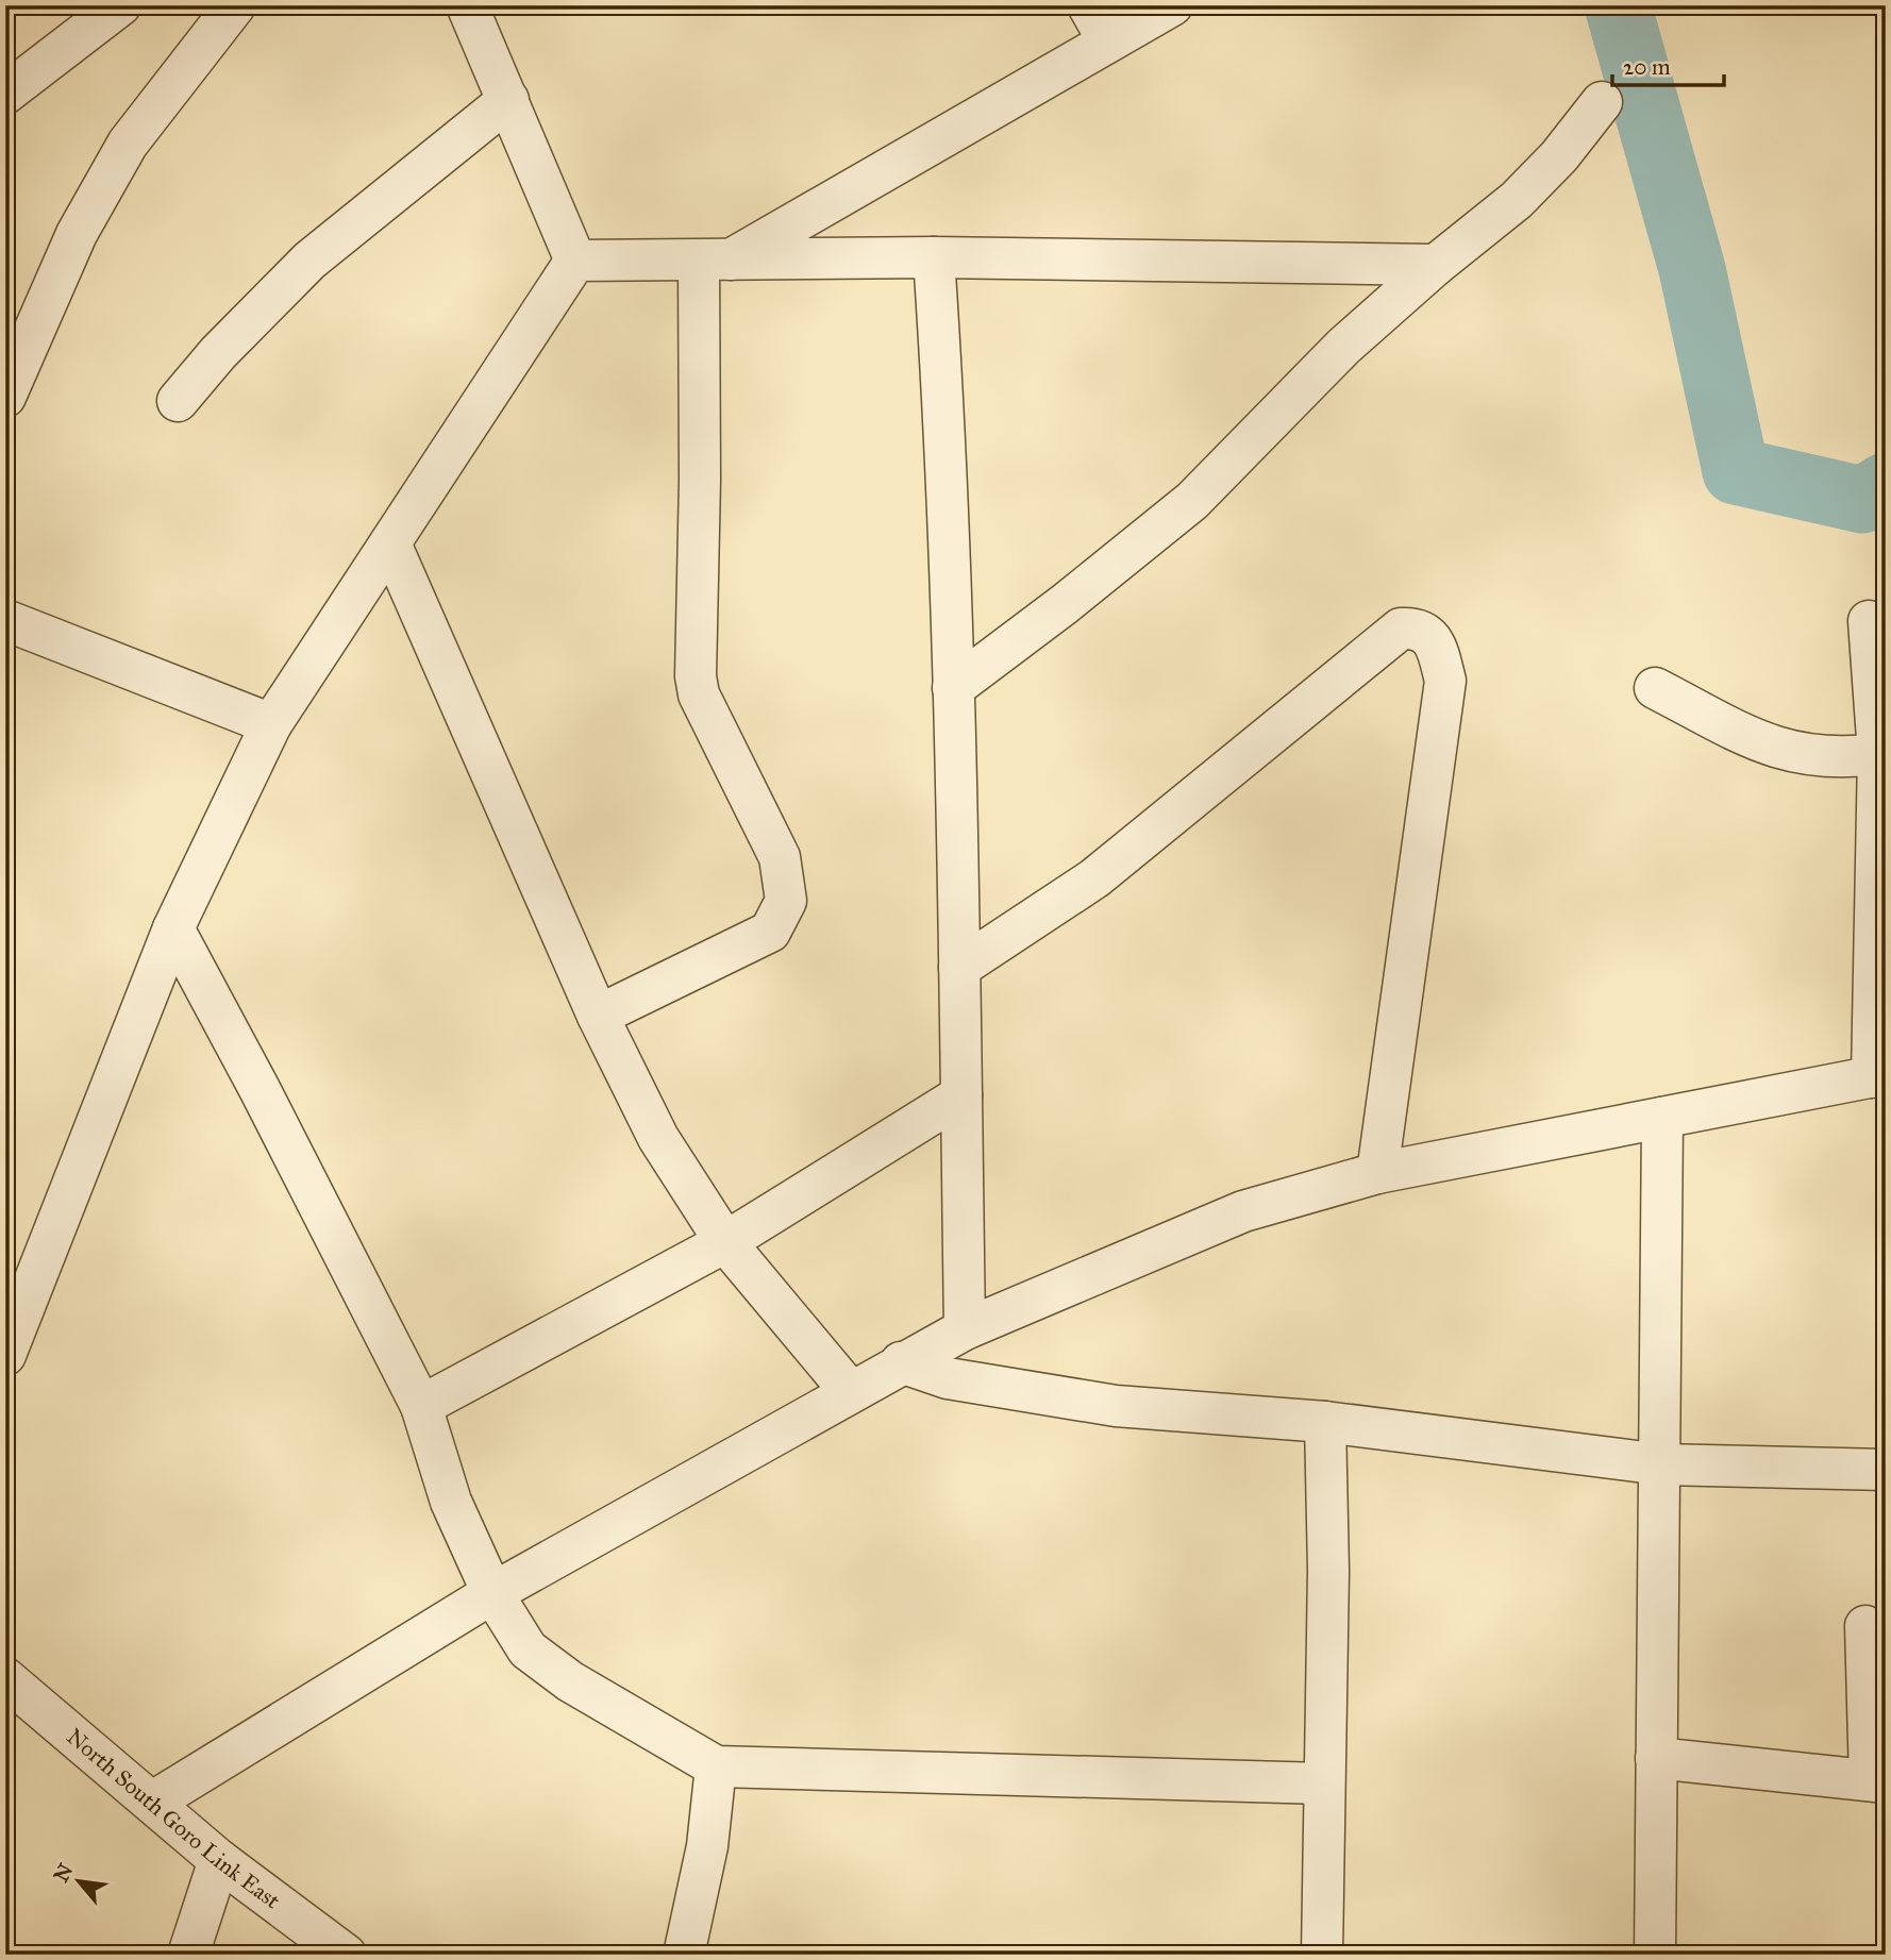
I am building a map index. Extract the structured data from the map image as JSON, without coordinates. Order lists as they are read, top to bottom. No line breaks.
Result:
{"streets":{"street":["North South Goro Link East"]},"scale_bar":"20 m","north":"top left"}
